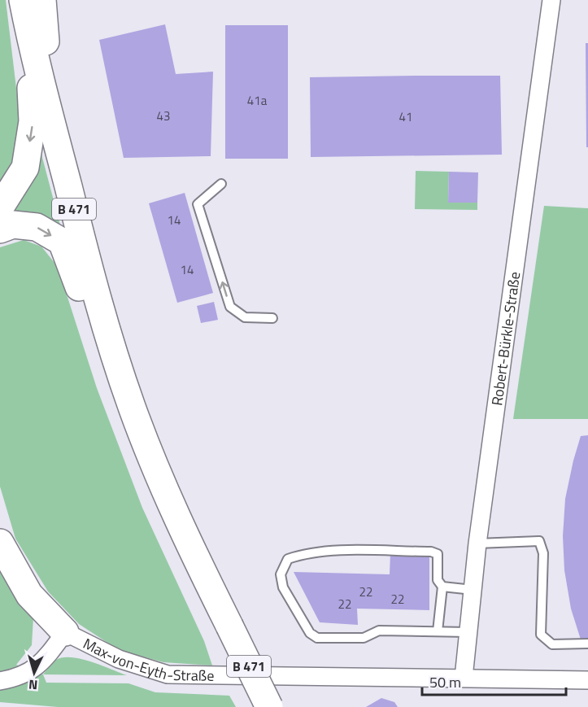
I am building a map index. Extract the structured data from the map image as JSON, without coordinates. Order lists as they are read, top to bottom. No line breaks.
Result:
{"streets":{"highway":["B 471"],"street":["Robert-Bürkle-Straße","Max-von-Eyth-Straße"]},"crossings":[["Robert-Bürkle-Straße","Max-von-Eyth-Straße"]],"house_numbers":["41a","43","41","14","14","22","22","22"],"scale_bar":"50 m","north":"bottom"}
